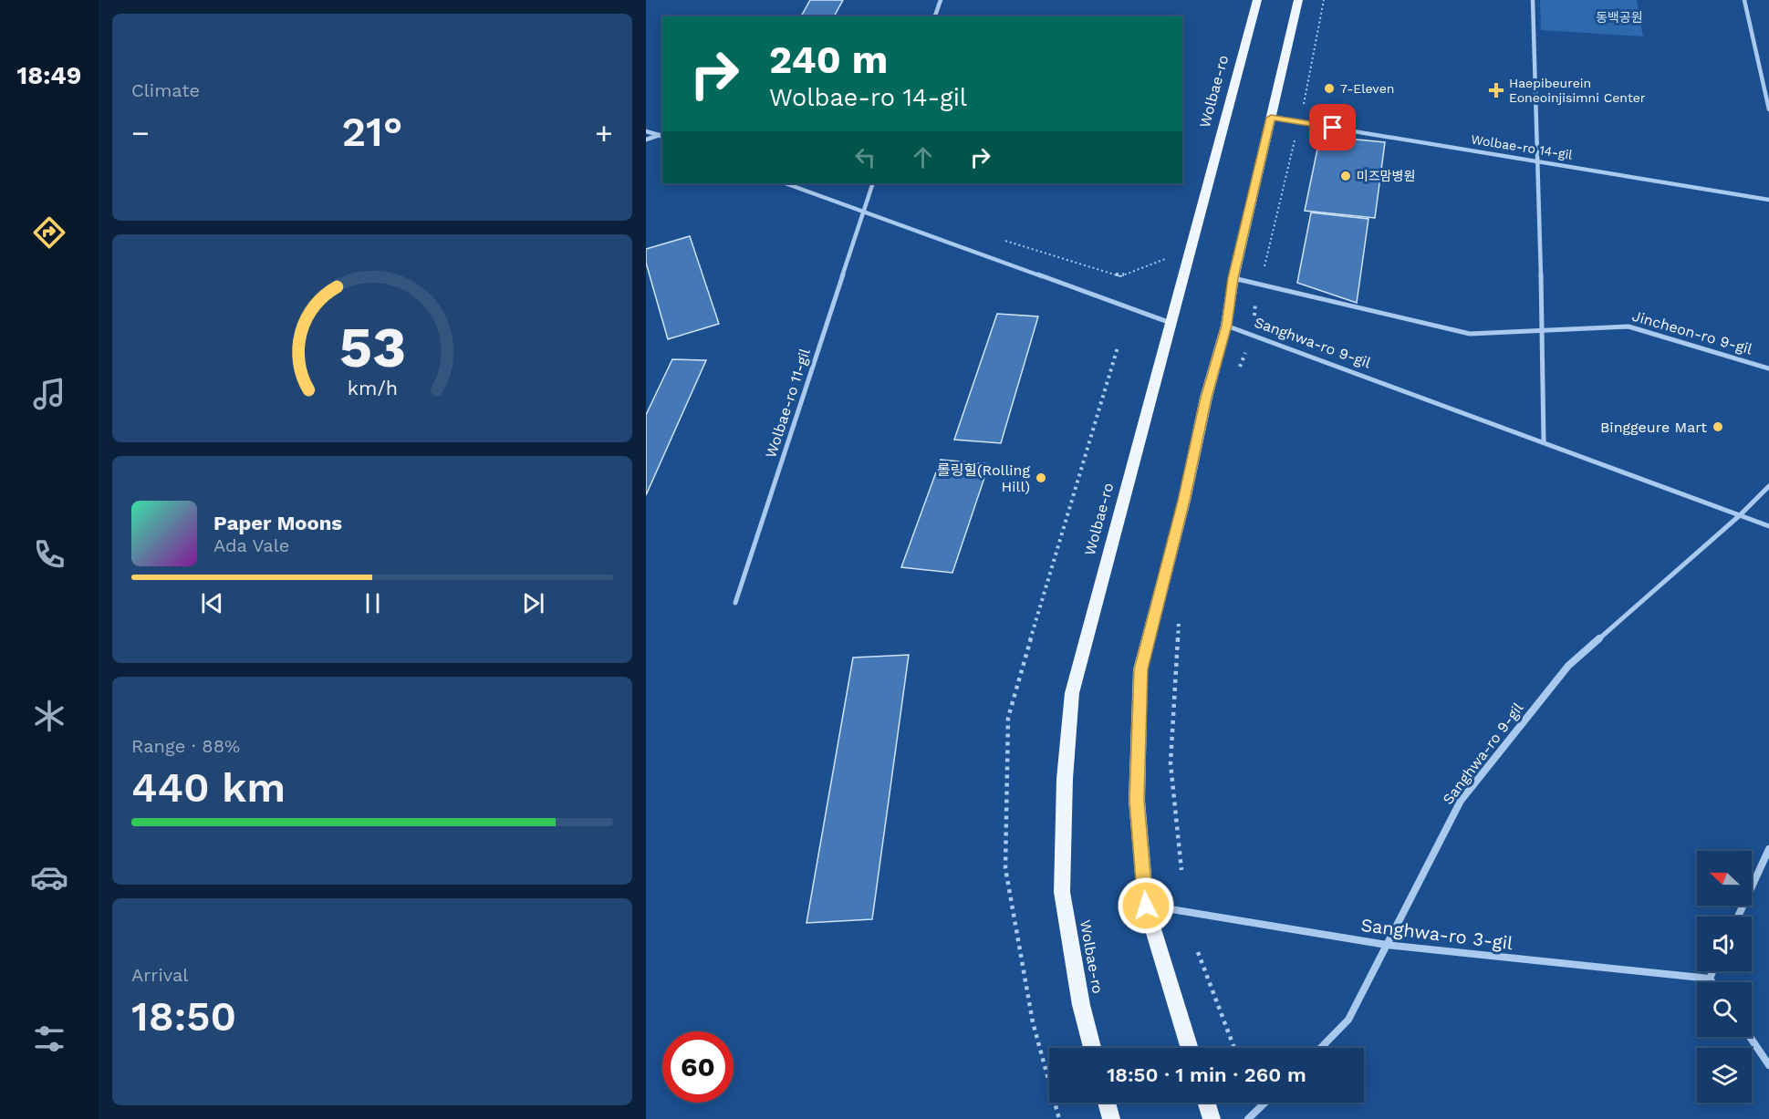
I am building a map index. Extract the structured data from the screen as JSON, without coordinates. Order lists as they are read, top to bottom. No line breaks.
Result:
{"streets":{"main road":["Wolbae-ro"],"street":["Wolbae-ro 14-gil","Jincheon-ro 9-gil","Sanghwa-ro 9-gil","Wolbae-ro 11-gil","Sanghwa-ro 3-gil"]},"crossings":[["Sanghwa-ro 9-gil","Sanghwa-ro 3-gil"]],"parks":["동백공원"],"places":{"other":["7-Eleven","미즈맘병원","Binggeure Mart","롤링힐(Rolling Hill)"],"health":["Haepibeurein Eoneoinjisimni Center"]},"north":"left","page":{"tabs":"18:49","tile":["Climate",["Range · 88%","440 km"],["Arrival","18:50"]],"turn":["240 m","Wolbae-ro 14-gil"],"heat":["−","21°","+"],"song":["Paper Moons","Ada Vale"],"limit":"60","trip":"18:50 · 1 min · 260 m","gauge":["53","km/h"]}}
